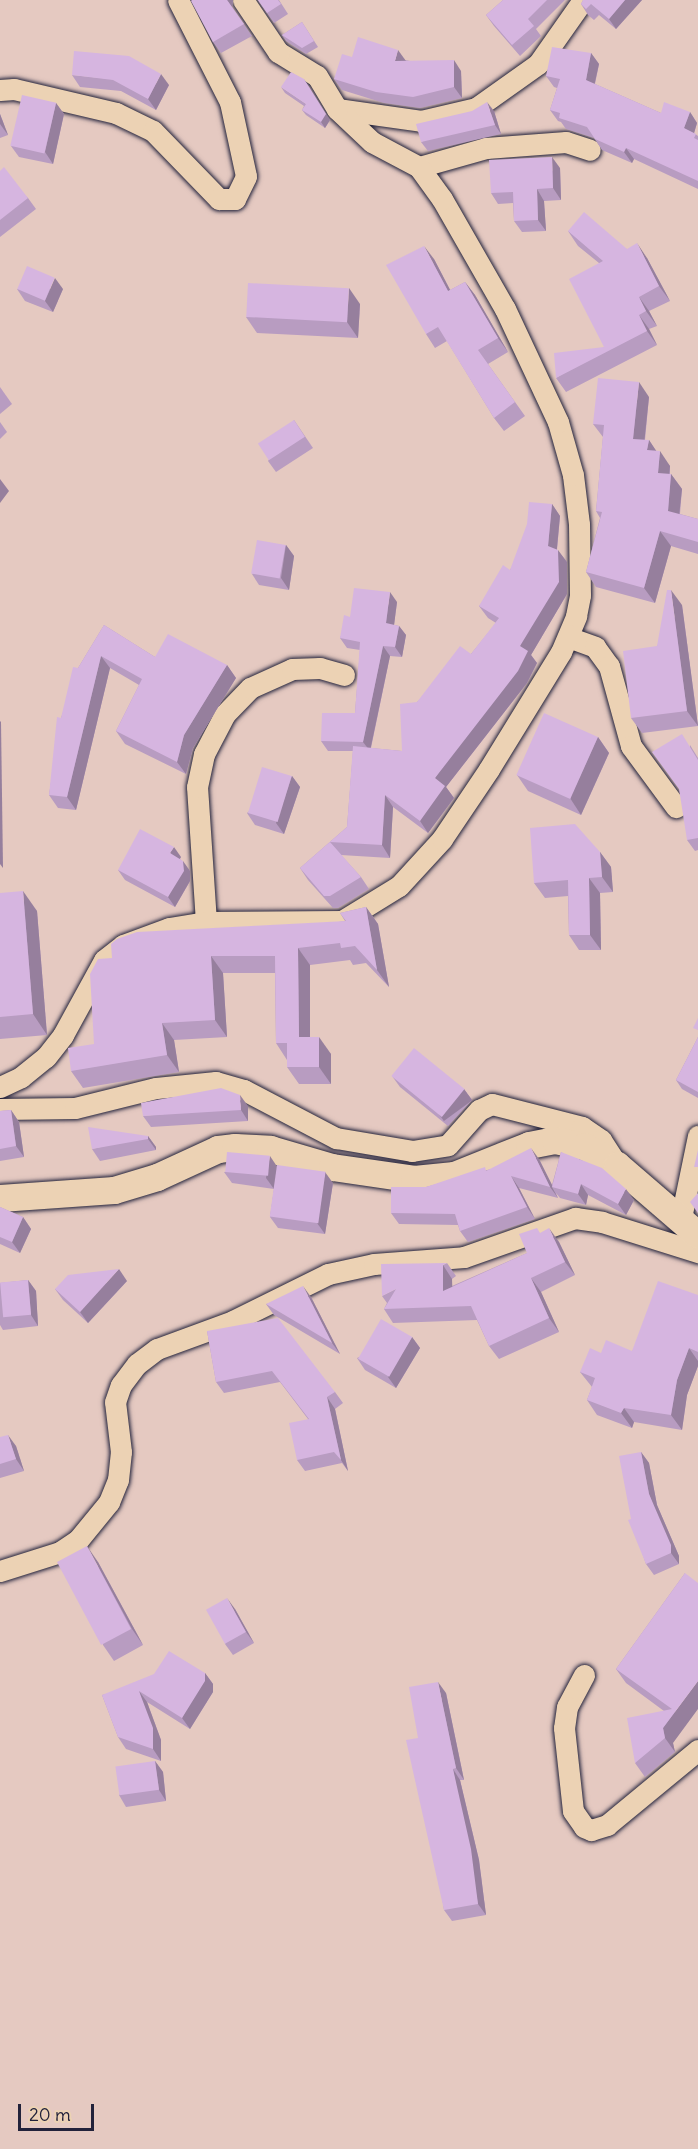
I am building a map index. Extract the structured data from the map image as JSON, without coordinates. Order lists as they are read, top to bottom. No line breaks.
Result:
{"scale_bar":"20 m"}
